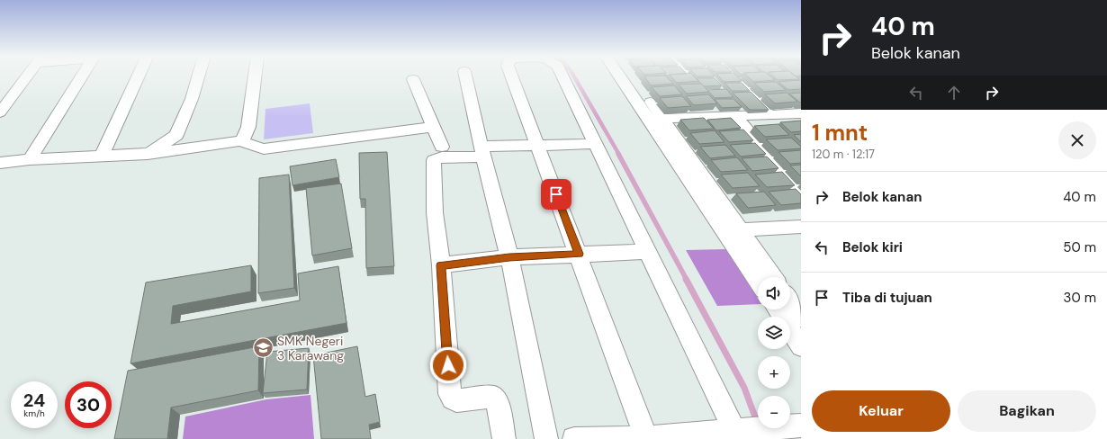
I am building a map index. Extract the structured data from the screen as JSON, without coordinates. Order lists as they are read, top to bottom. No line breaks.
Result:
{"places":{"school or university":["SMK Negeri 3 Karawang"]},"page":{"turn":["40 m","Belok kanan"],"heading":["1 mnt","120 m · 12:17"],"list":[{"name":"Belok kanan","value":"40 m"},{"name":"Belok kiri","value":"50 m"},{"name":"Tiba di tujuan","value":"30 m"}],"map_buttons":["+","−"],"speed":"24 km/h","limit":"30","buttons":["Keluar","Bagikan"]}}
